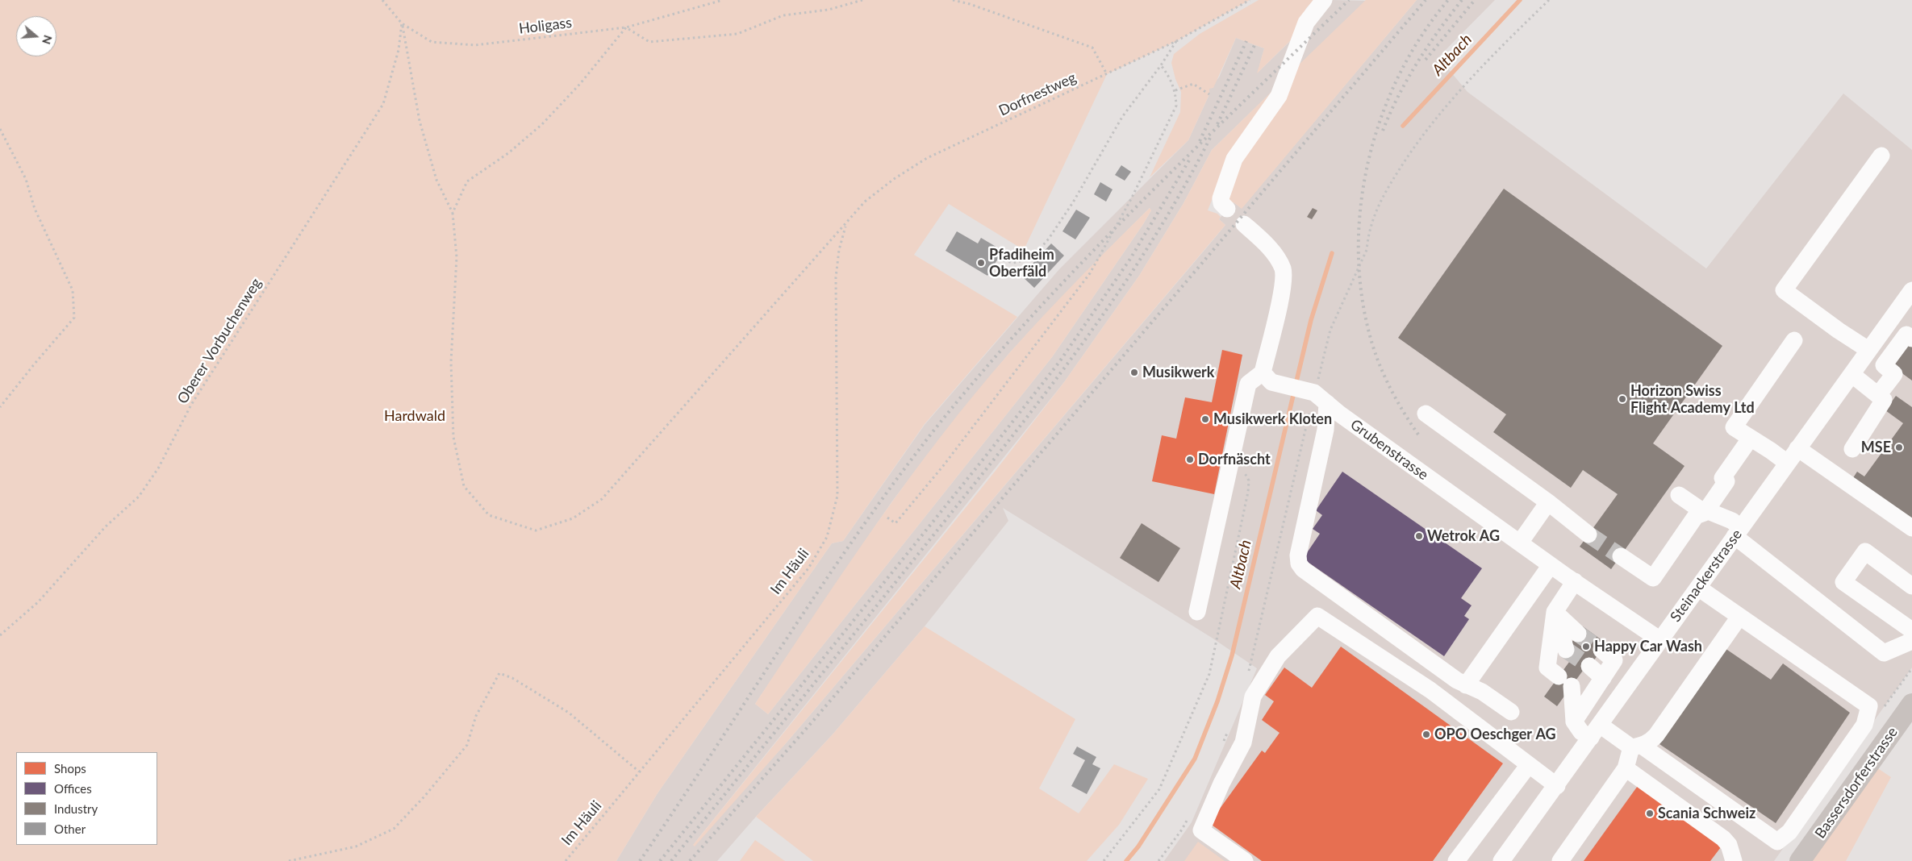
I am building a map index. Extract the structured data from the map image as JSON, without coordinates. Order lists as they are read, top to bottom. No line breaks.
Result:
{"streets":{"main road":["Bassersdorferstrasse"],"street":["Grubenstrasse","Steinackerstrasse"],"path":["Holigass","Dorfnestweg","Oberer Vorbuchenweg","Im Häuli"]},"crossings":[["Holigass","Oberer Vorbuchenweg"],["Dorfnestweg","Im Häuli"],["Grubenstrasse","Steinackerstrasse"]],"water":["Altbach"],"parks":["Hardwald"],"places":["Pfadiheim Oberfäld","Musikwerk","Horizon Swiss Flight Academy Ltd","Musikwerk Kloten","MSE","Dorfnäscht","Wetrok AG","Happy Car Wash","OPO Oeschger AG","Scania Schweiz"],"legend":["Shops","Offices","Industry","Other"],"north":"right"}
